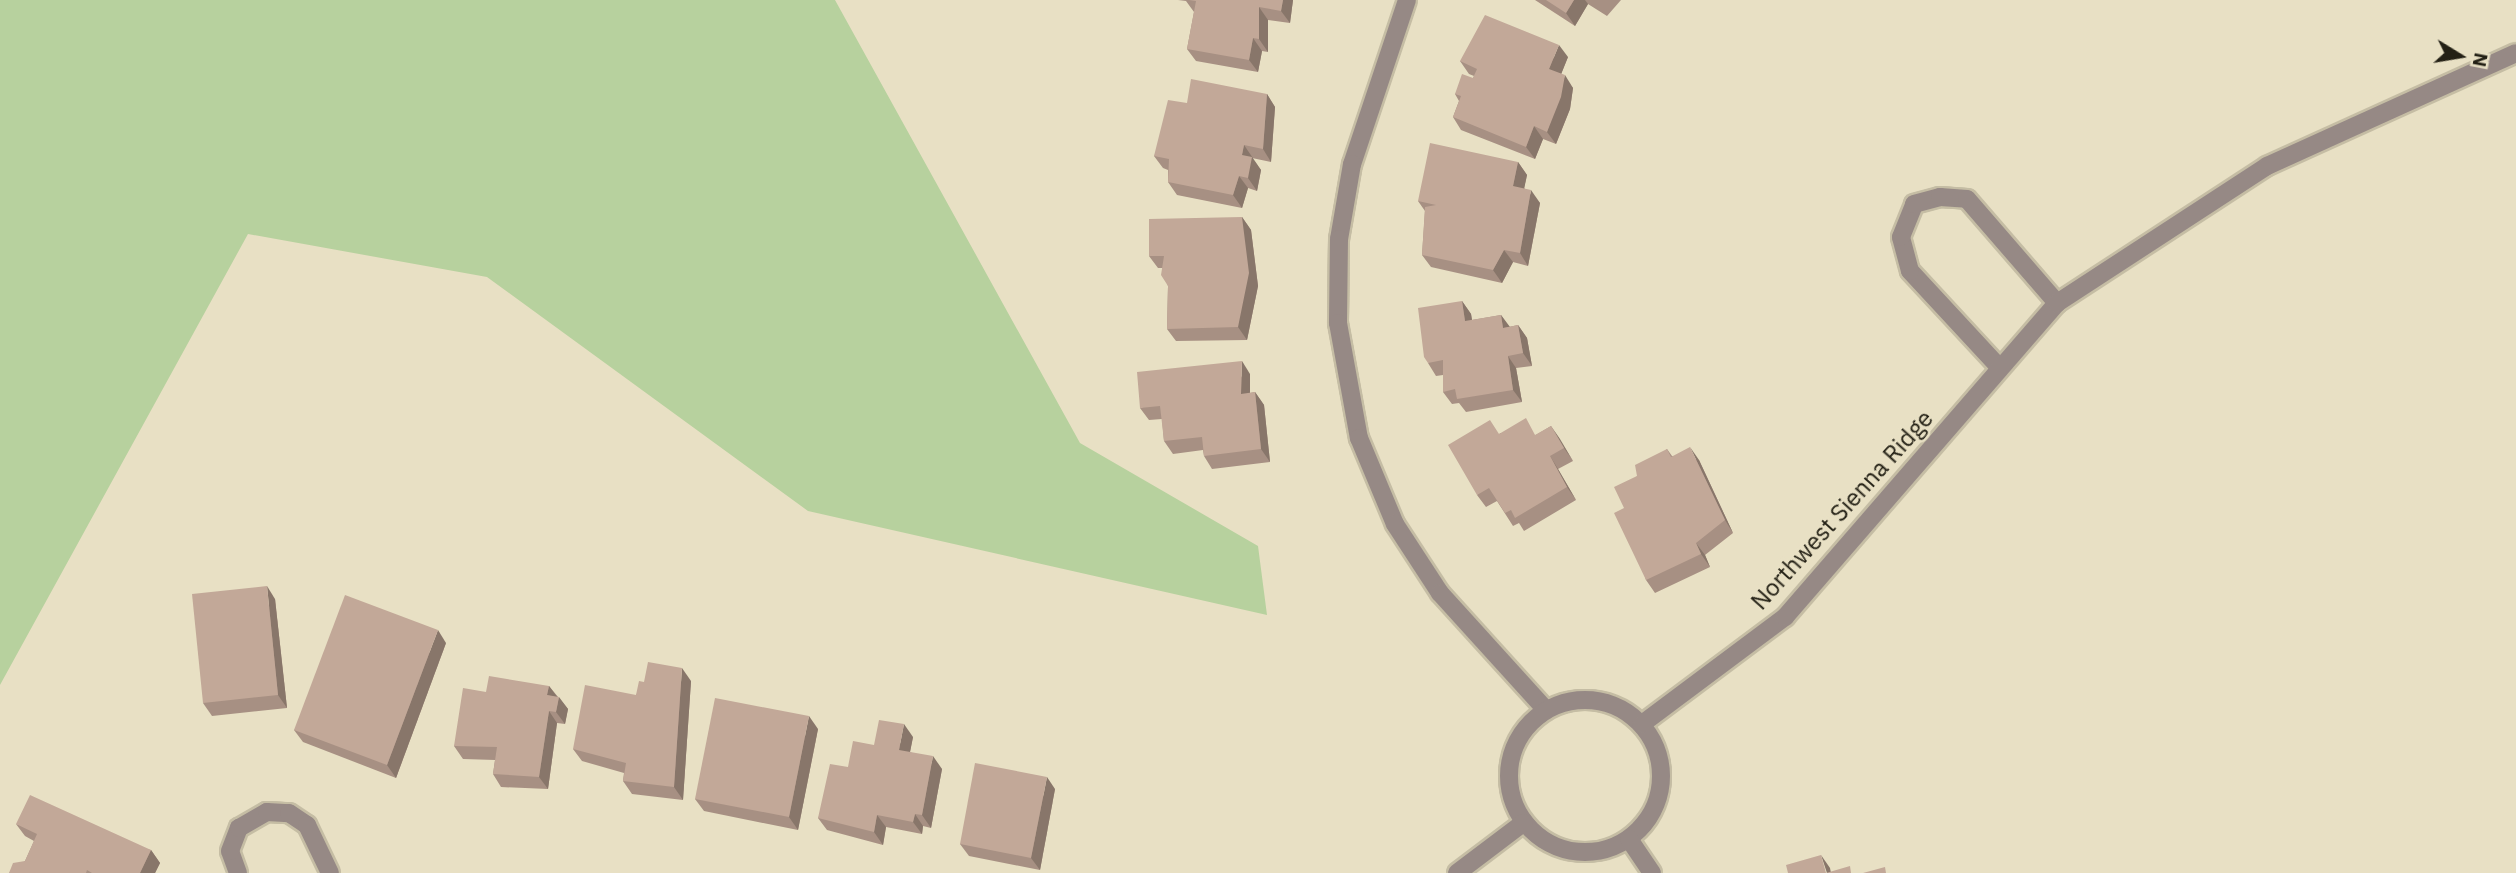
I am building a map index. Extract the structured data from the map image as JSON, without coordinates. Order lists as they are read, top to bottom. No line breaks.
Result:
{"streets":{"street":["Northwest Sienna Ridge"]},"north":"right"}
